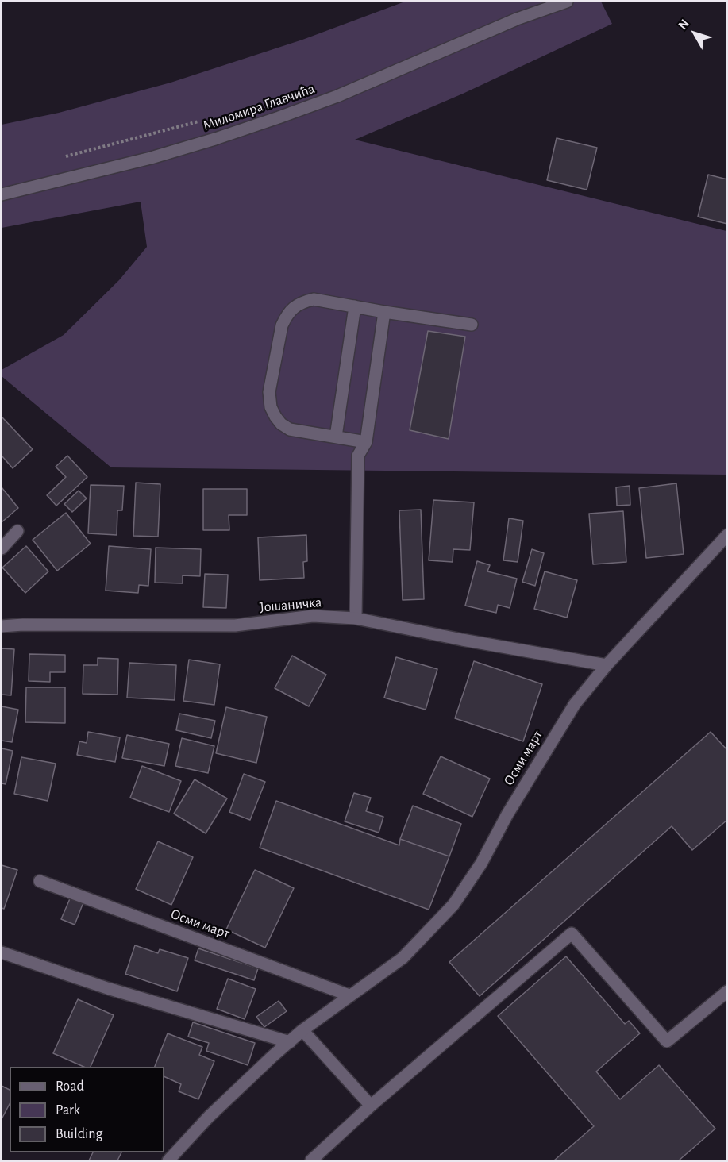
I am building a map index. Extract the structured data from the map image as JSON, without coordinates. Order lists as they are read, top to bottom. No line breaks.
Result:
{"streets":{"street":["Миломира Главчића","Јошаничка","Осми март"]},"crossings":[["Јошаничка","Осми март"]],"legend":["Road","Park","Building"],"north":"top left"}
